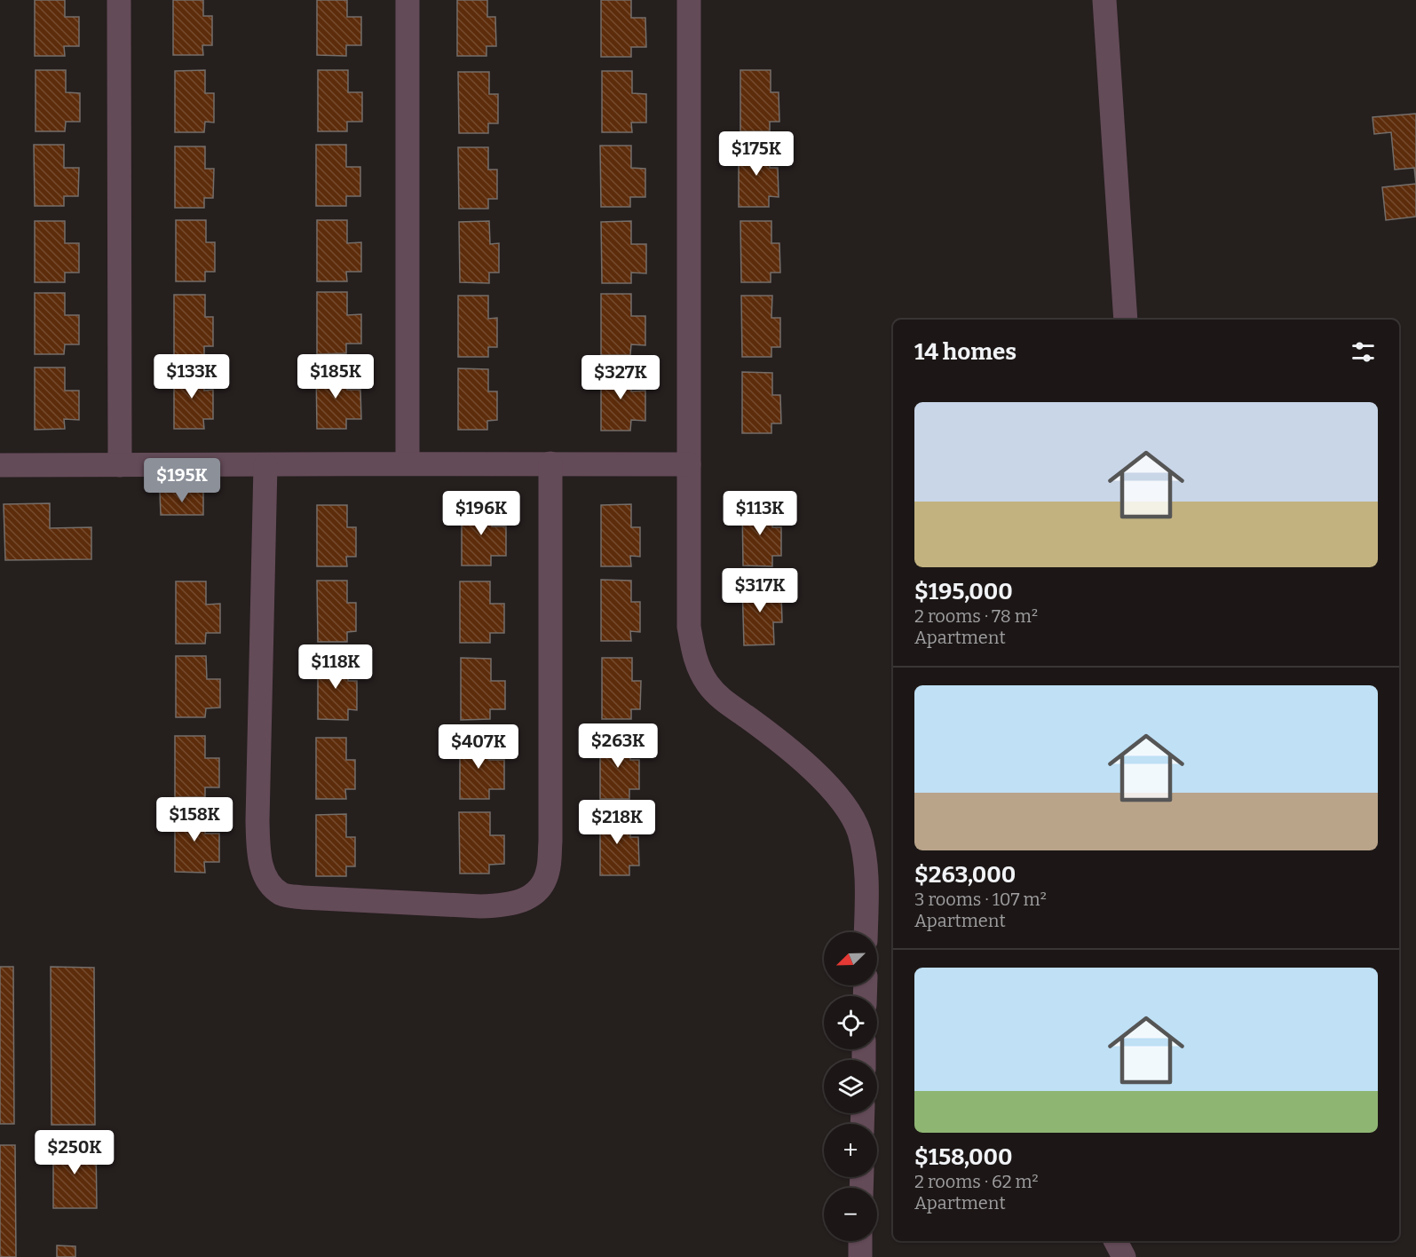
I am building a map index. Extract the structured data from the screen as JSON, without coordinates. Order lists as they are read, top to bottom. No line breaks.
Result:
{"north":"bottom left","page":{"price":["$175K","$133K","$185K","$327K","$195K","$196K","$113K","$317K","$118K","$263K","$407K","$158K","$218K","$250K"],"heading":"14 homes","list":[{"name":"$195,000","note":"2 rooms · 78 m² · Apartment"},{"name":"$263,000","note":"3 rooms · 107 m² · Apartment"},{"name":"$158,000","note":"2 rooms · 62 m² · Apartment"}],"map_buttons":["+","−"]}}
